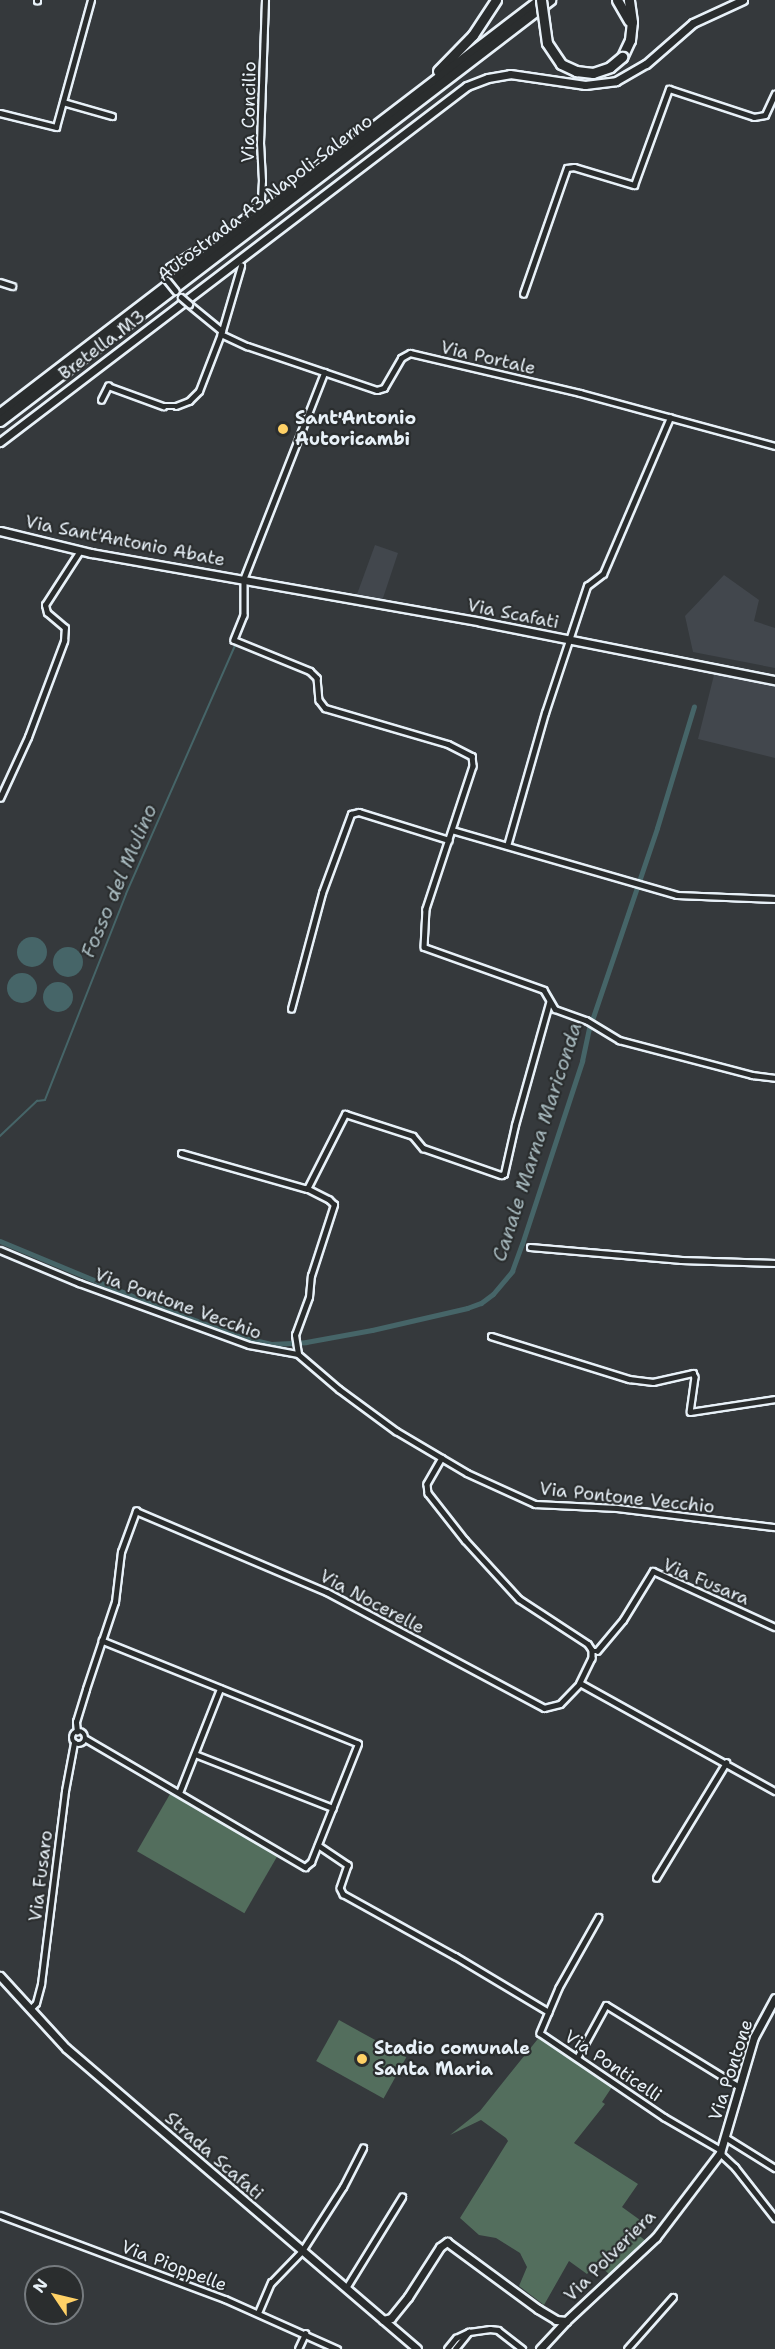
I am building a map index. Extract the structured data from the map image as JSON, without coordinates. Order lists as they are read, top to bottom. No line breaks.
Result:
{"streets":{"highway":["Autostrada A3 Napoli-Salerno"],"street":["Via Concilio","Bretella M3","Via Portale","Via Sant'Antonio Abate","Via Scafati","Via Pontone Vecchio","Via Fusara","Via Nocerelle","Via Fusaro","Via Ponticelli","Via Pontone","Strada Scafati","Via Polveriera","Via Pioppelle"]},"crossings":[["Via Concilio","Via Portale"],["Via Sant'Antonio Abate","Via Scafati"],["Via Fusara","Via Nocerelle"],["Via Nocerelle","Via Fusaro"],["Via Fusaro","Strada Scafati"],["Via Ponticelli","Via Pontone"],["Via Ponticelli","Via Polveriera"],["Via Pontone","Via Polveriera"]],"water":["Fosso del Mulino","Canale Marna Mariconda"],"places":["Sant'Antonio Autoricambi","Stadio comunale Santa Maria"],"north":"top left"}
